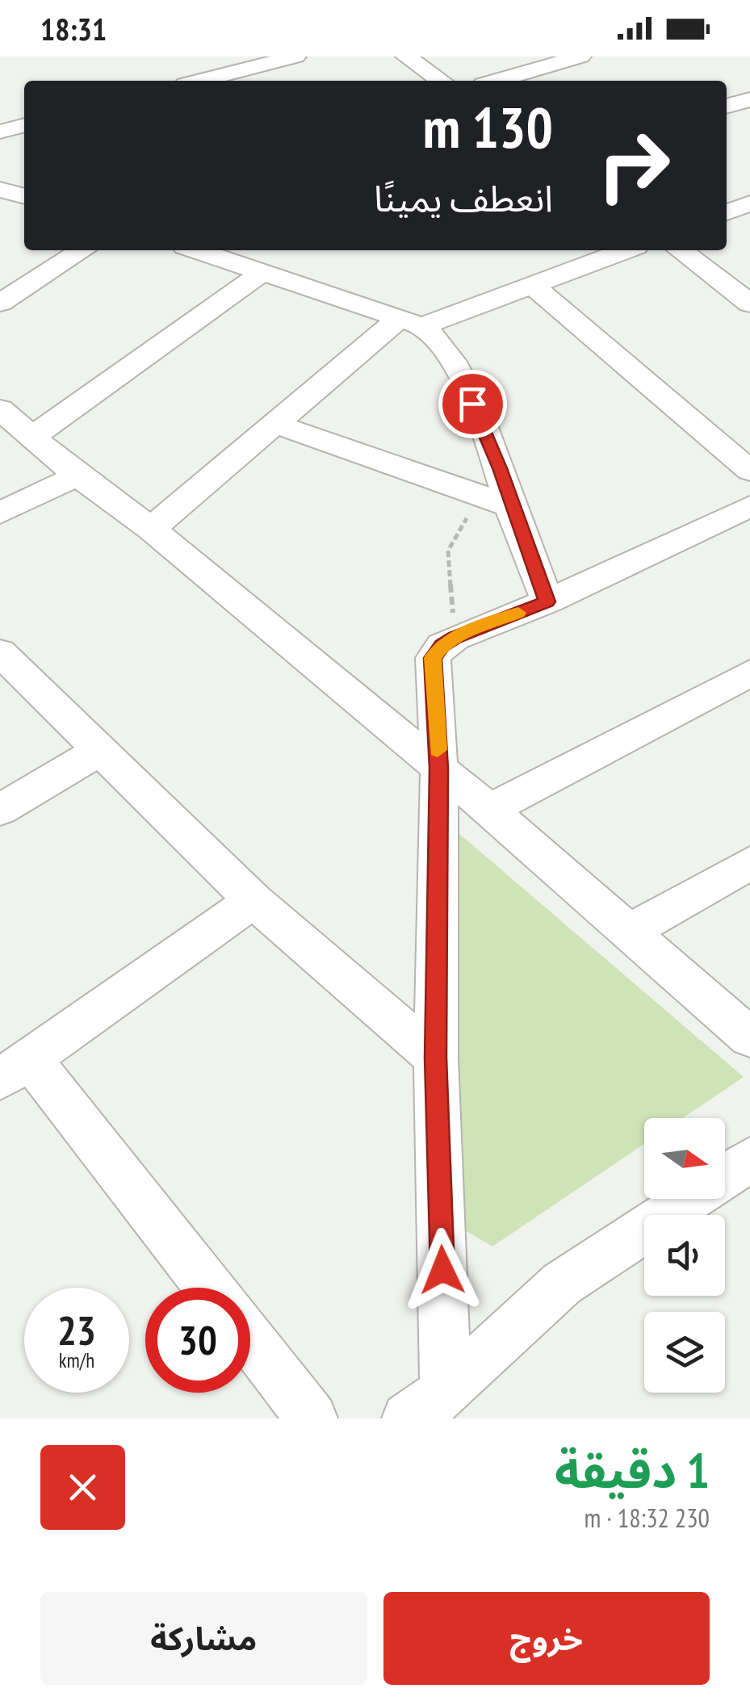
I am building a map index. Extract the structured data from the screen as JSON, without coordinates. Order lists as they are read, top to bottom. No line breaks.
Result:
{"north":"right","page":{"status":"18:31","turn":["130 m","انعطف يمينًا"],"speed":"23 km/h","limit":"30","heading":["1 دقيقة","230 m · 18:32"],"buttons":["خروج","مشاركة"]}}
